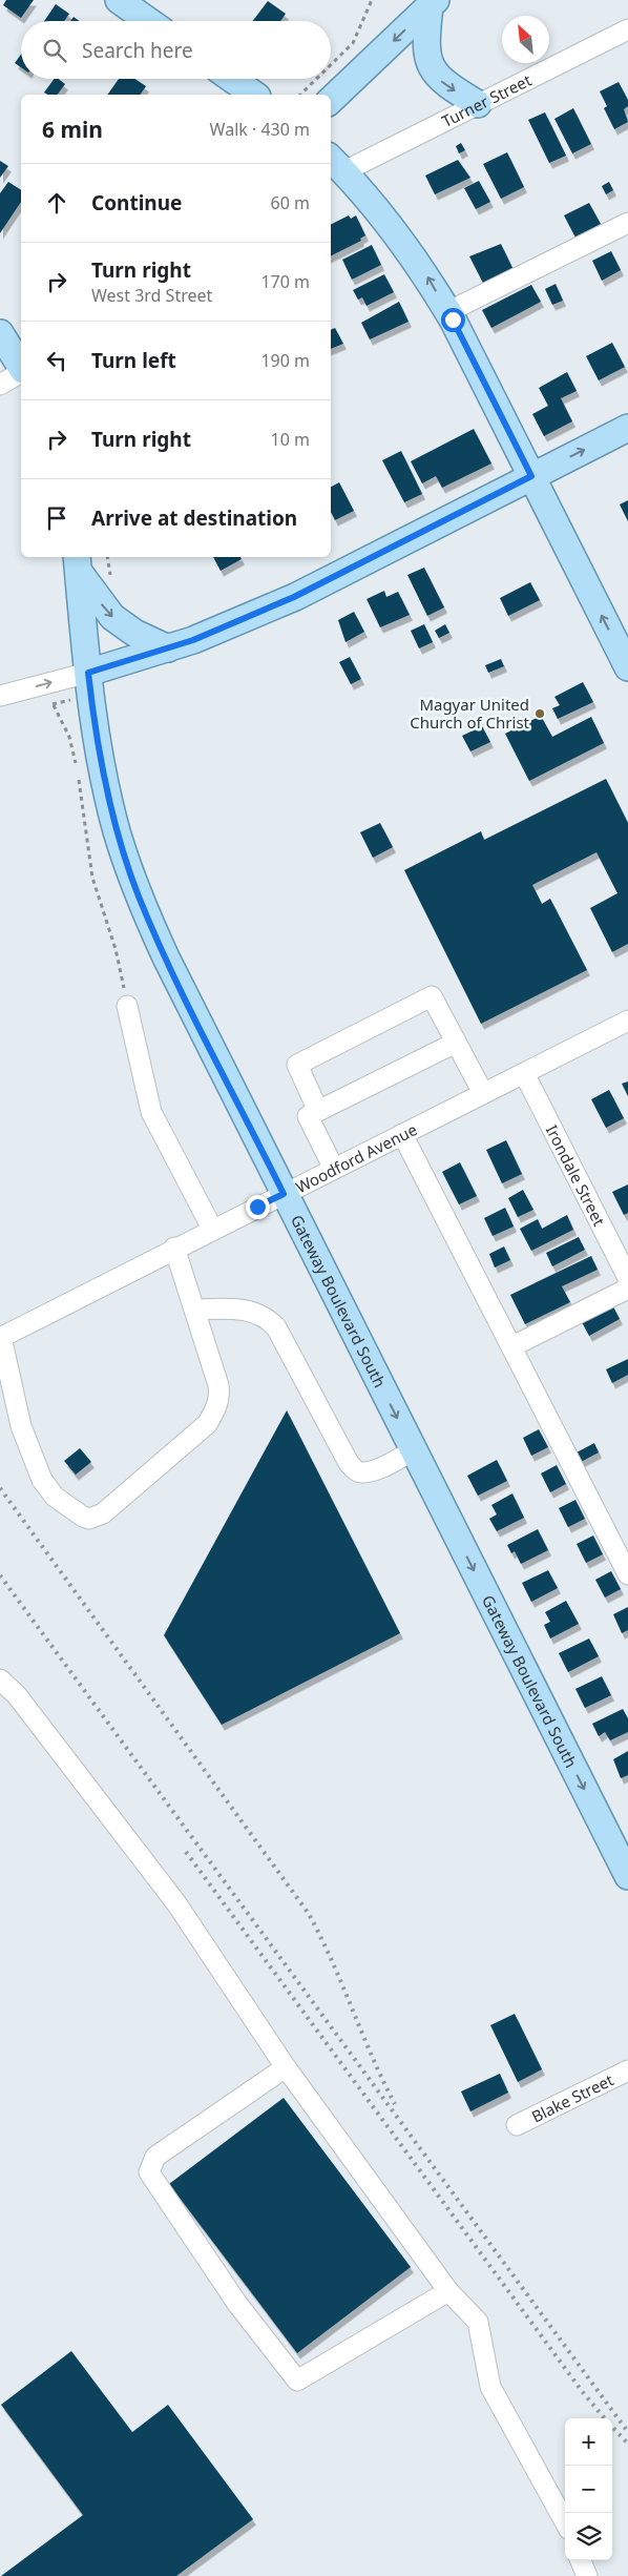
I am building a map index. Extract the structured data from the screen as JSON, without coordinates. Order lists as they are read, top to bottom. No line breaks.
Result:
{"streets":{"main road":["Gateway Boulevard South"],"street":["Turner Street","Woodford Avenue","Irondale Street","Blake Street"]},"crossings":[["Woodford Avenue","Irondale Street"],["Woodford Avenue","Gateway Boulevard South"]],"one_way":["Gateway Boulevard South"],"places":["Magyar United Church of Christ"],"north":"top left","page":{"search":"Search here","heading":["6 min","Walk · 430 m"],"list":[["Continue","60 m"],["Turn right","West 3rd Street","170 m"],["Turn left","190 m"],["Turn right","10 m"],"Arrive at destination"],"map_buttons":["+","−"]}}
